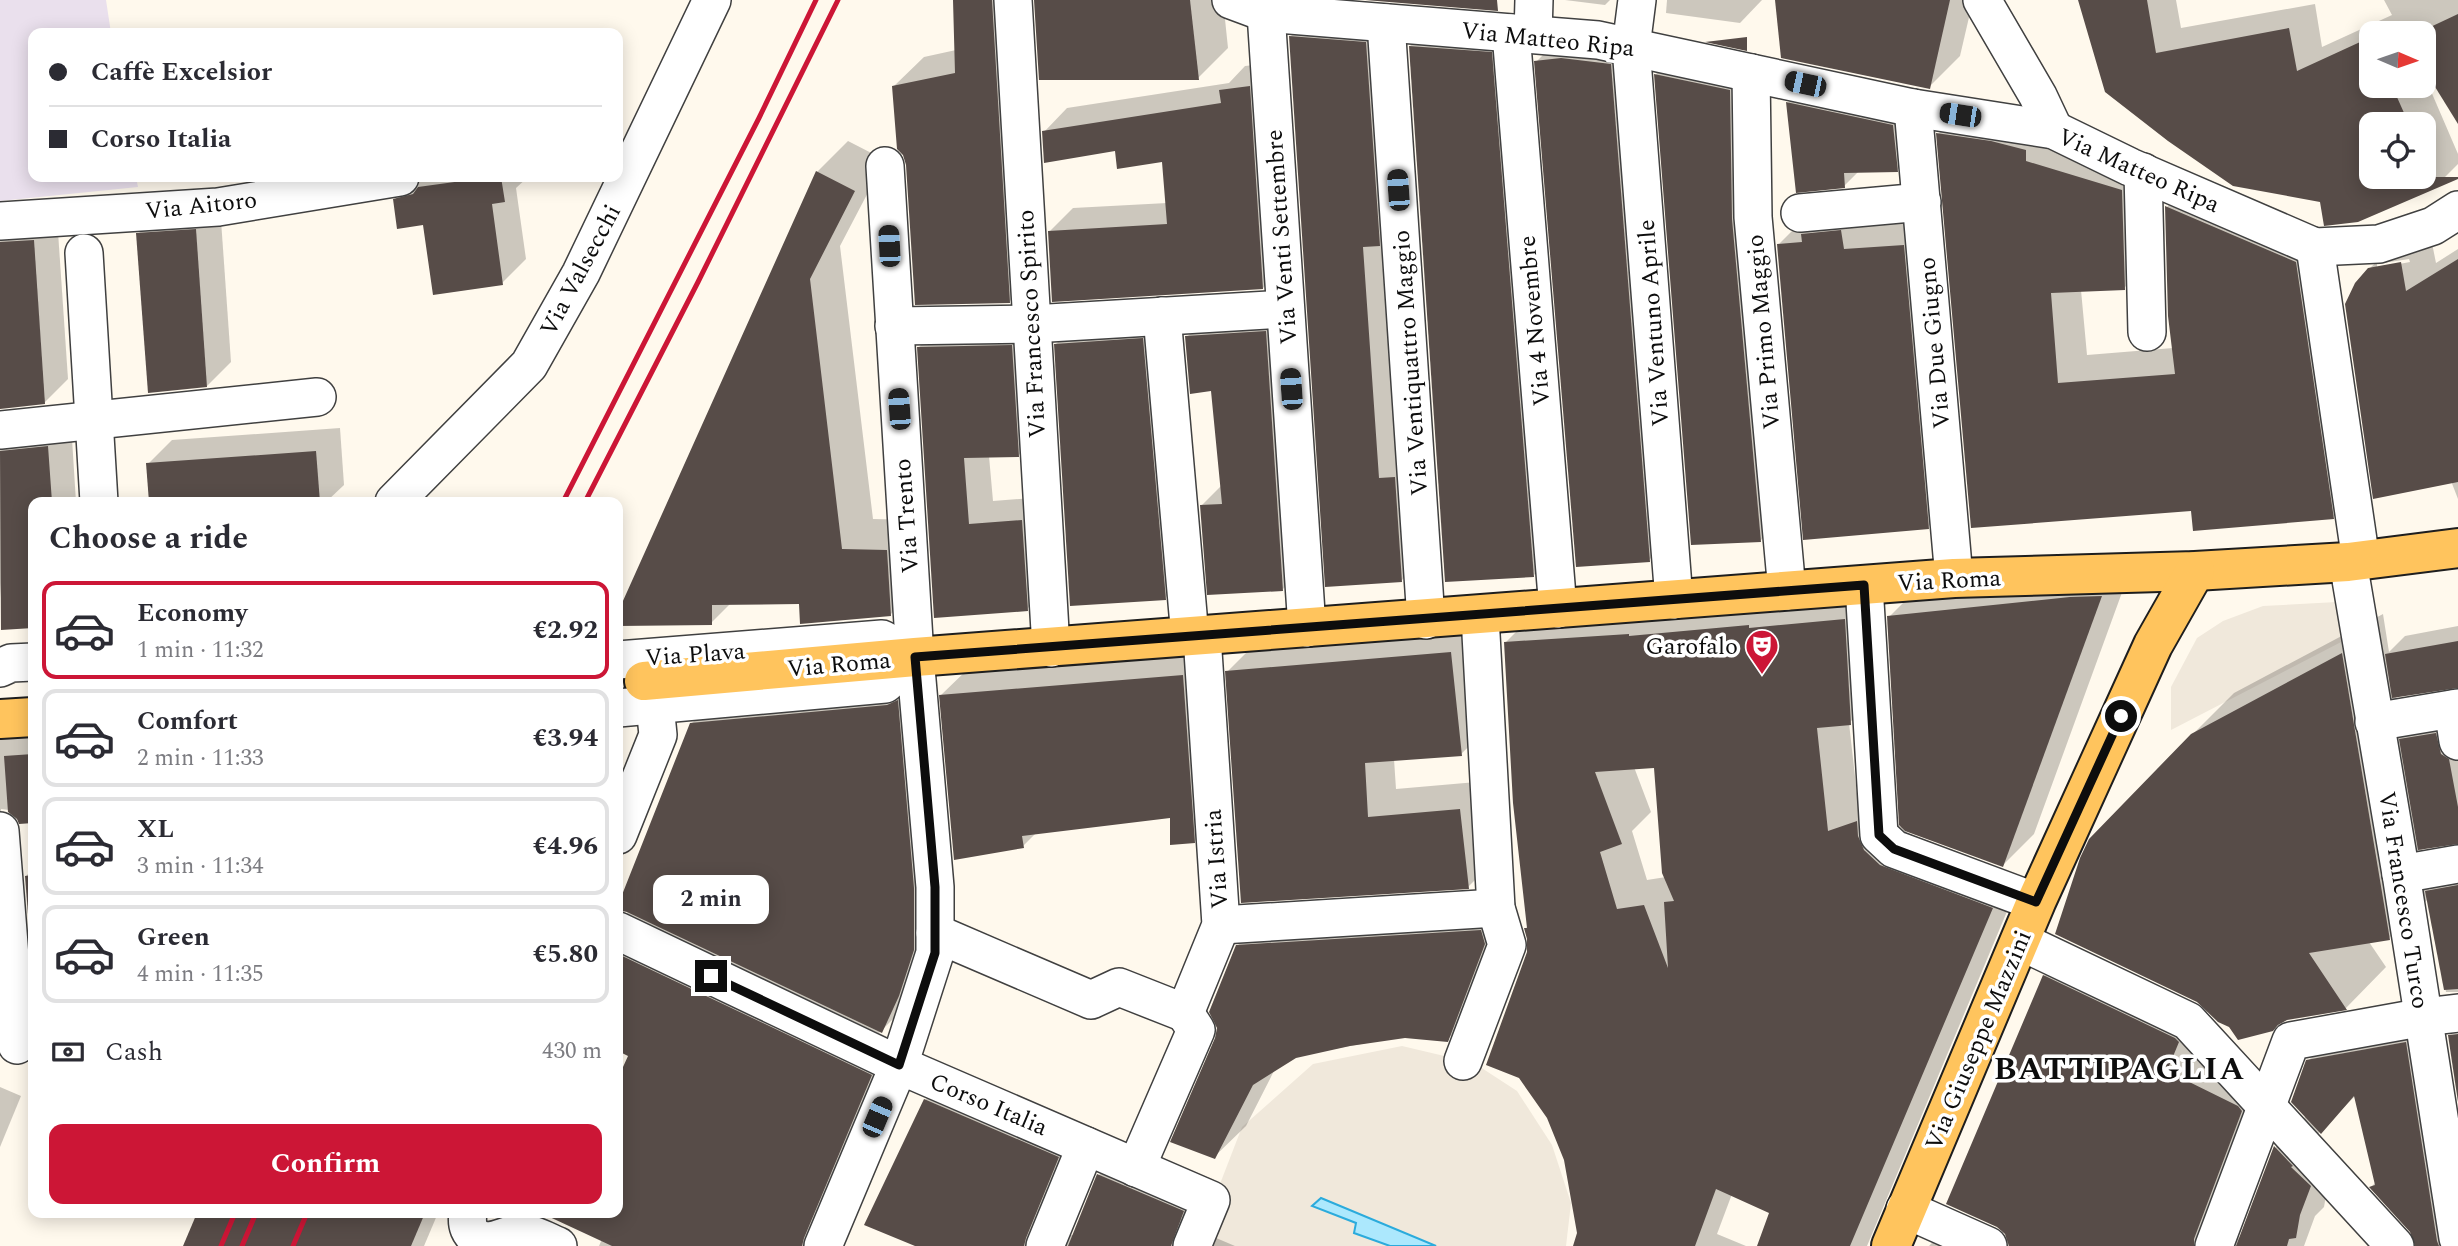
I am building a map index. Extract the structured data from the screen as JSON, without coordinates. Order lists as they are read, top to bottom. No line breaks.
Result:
{"streets":{"main road":["Via Roma","Via Giuseppe Mazzini"],"street":["Via Matteo Ripa","Via Aitoro","Via Venti Settembre","Via Valsecchi","Via 4 Novembre","Via Ventuno Aprile","Via Francesco Spirito","Via Primo Maggio","Via Due Giugno","Via Ventiquattro Maggio","Via Trento","Via Plava","Via Istria","Via Francesco Turco","Corso Italia"]},"crossings":[["Via Matteo Ripa","Via Venti Settembre"],["Via Matteo Ripa","Via 4 Novembre"],["Via Matteo Ripa","Via Ventuno Aprile"],["Via Matteo Ripa","Via Primo Maggio"],["Via Matteo Ripa","Via Due Giugno"],["Via Matteo Ripa","Via Ventiquattro Maggio"],["Via Venti Settembre","Via Roma"],["Via 4 Novembre","Via Roma"],["Via Ventuno Aprile","Via Roma"],["Via Francesco Spirito","Via Roma"],["Via Primo Maggio","Via Roma"],["Via Due Giugno","Via Roma"],["Via Ventiquattro Maggio","Via Roma"],["Via Trento","Via Roma"],["Via Roma","Via Plava"],["Via Roma","Via Istria"],["Via Roma","Via Francesco Turco"],["Via Roma","Via Giuseppe Mazzini"]],"districts":["BATTIPAGLIA"],"places":{"theatre":["Garofalo"]},"north":"right","page":{"banner":["Caffè Excelsior","Corso Italia"],"heading":"Choose a ride","list":[{"name":"Economy","note":"1 min · 11:32","value":"€2.92"},{"name":"Comfort","note":"2 min · 11:33","value":"€3.94"},{"name":"XL","note":"3 min · 11:34","value":"€4.96"},{"name":"Green","note":"4 min · 11:35","value":"€5.80"}],"bubble":"2 min","pay":["Cash","430 m"],"buttons":"Confirm"}}
